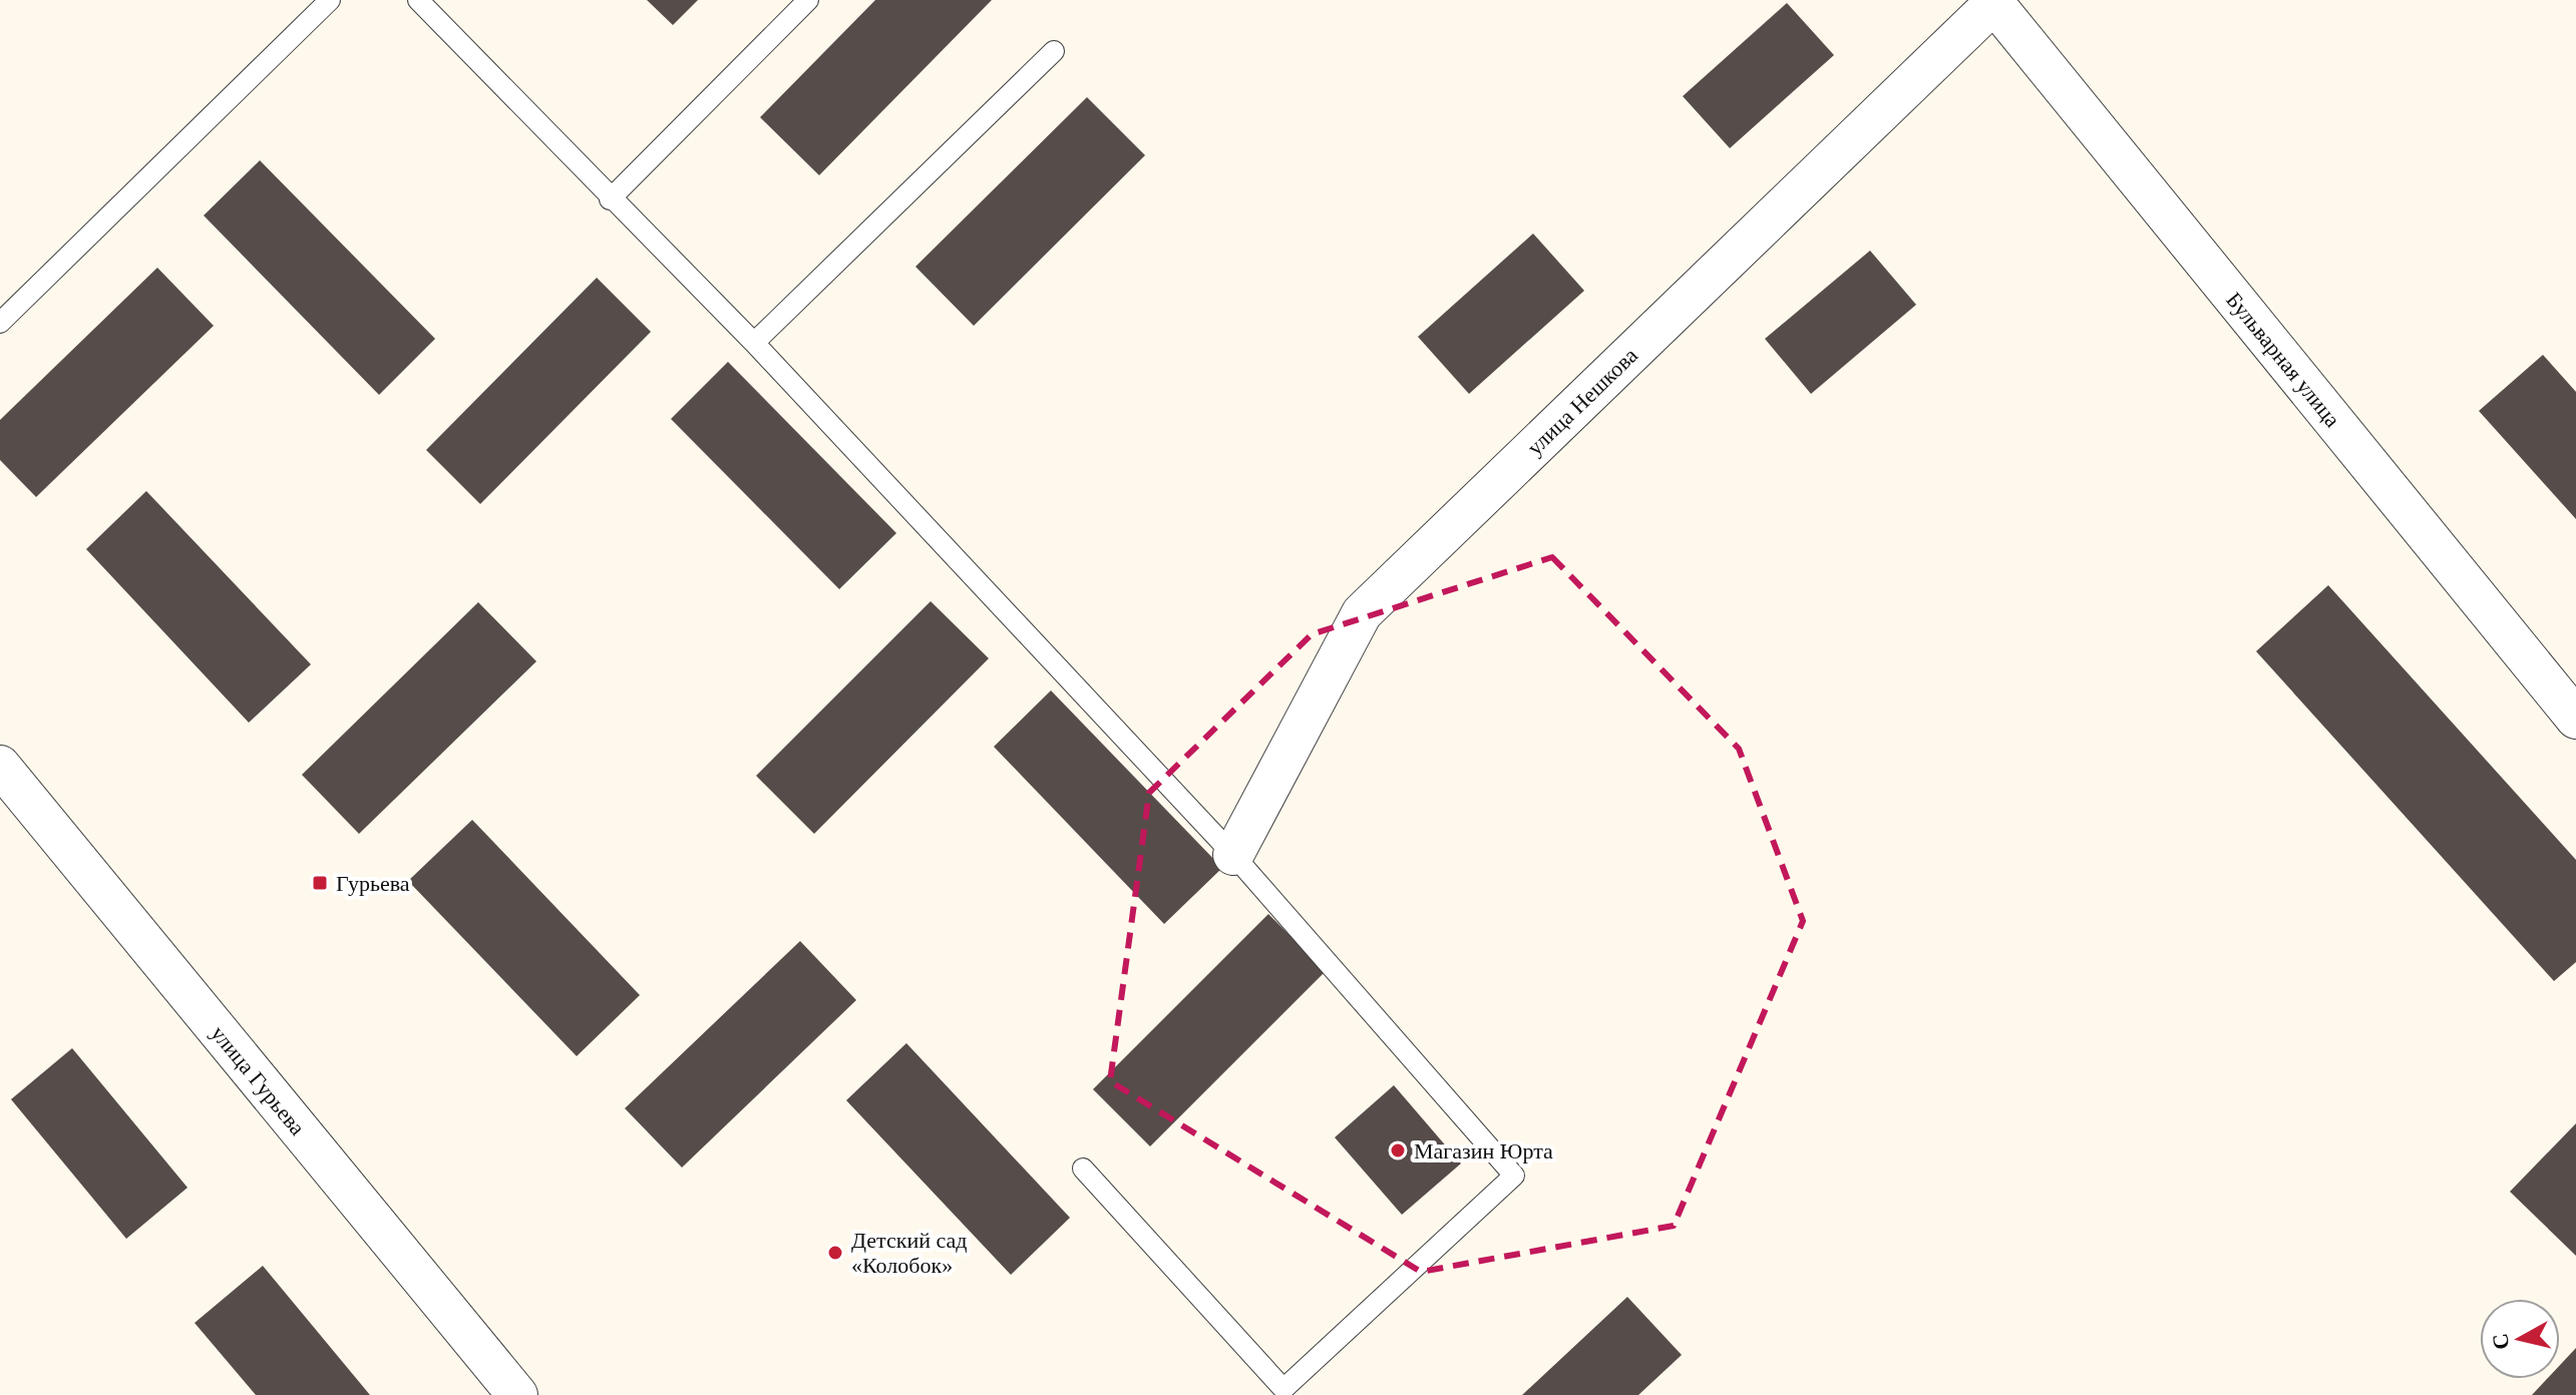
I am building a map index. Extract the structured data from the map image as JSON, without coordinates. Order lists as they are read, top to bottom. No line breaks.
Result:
{"streets":{"street":["Бульварная улица","улица Нешкова","улица Гурьева"]},"crossings":[["Бульварная улица","улица Нешкова"]],"places":{"transit":["Гурьева"],"other":["Магазин Юрта","Детский сад «Колобок»"]},"north":"left"}
